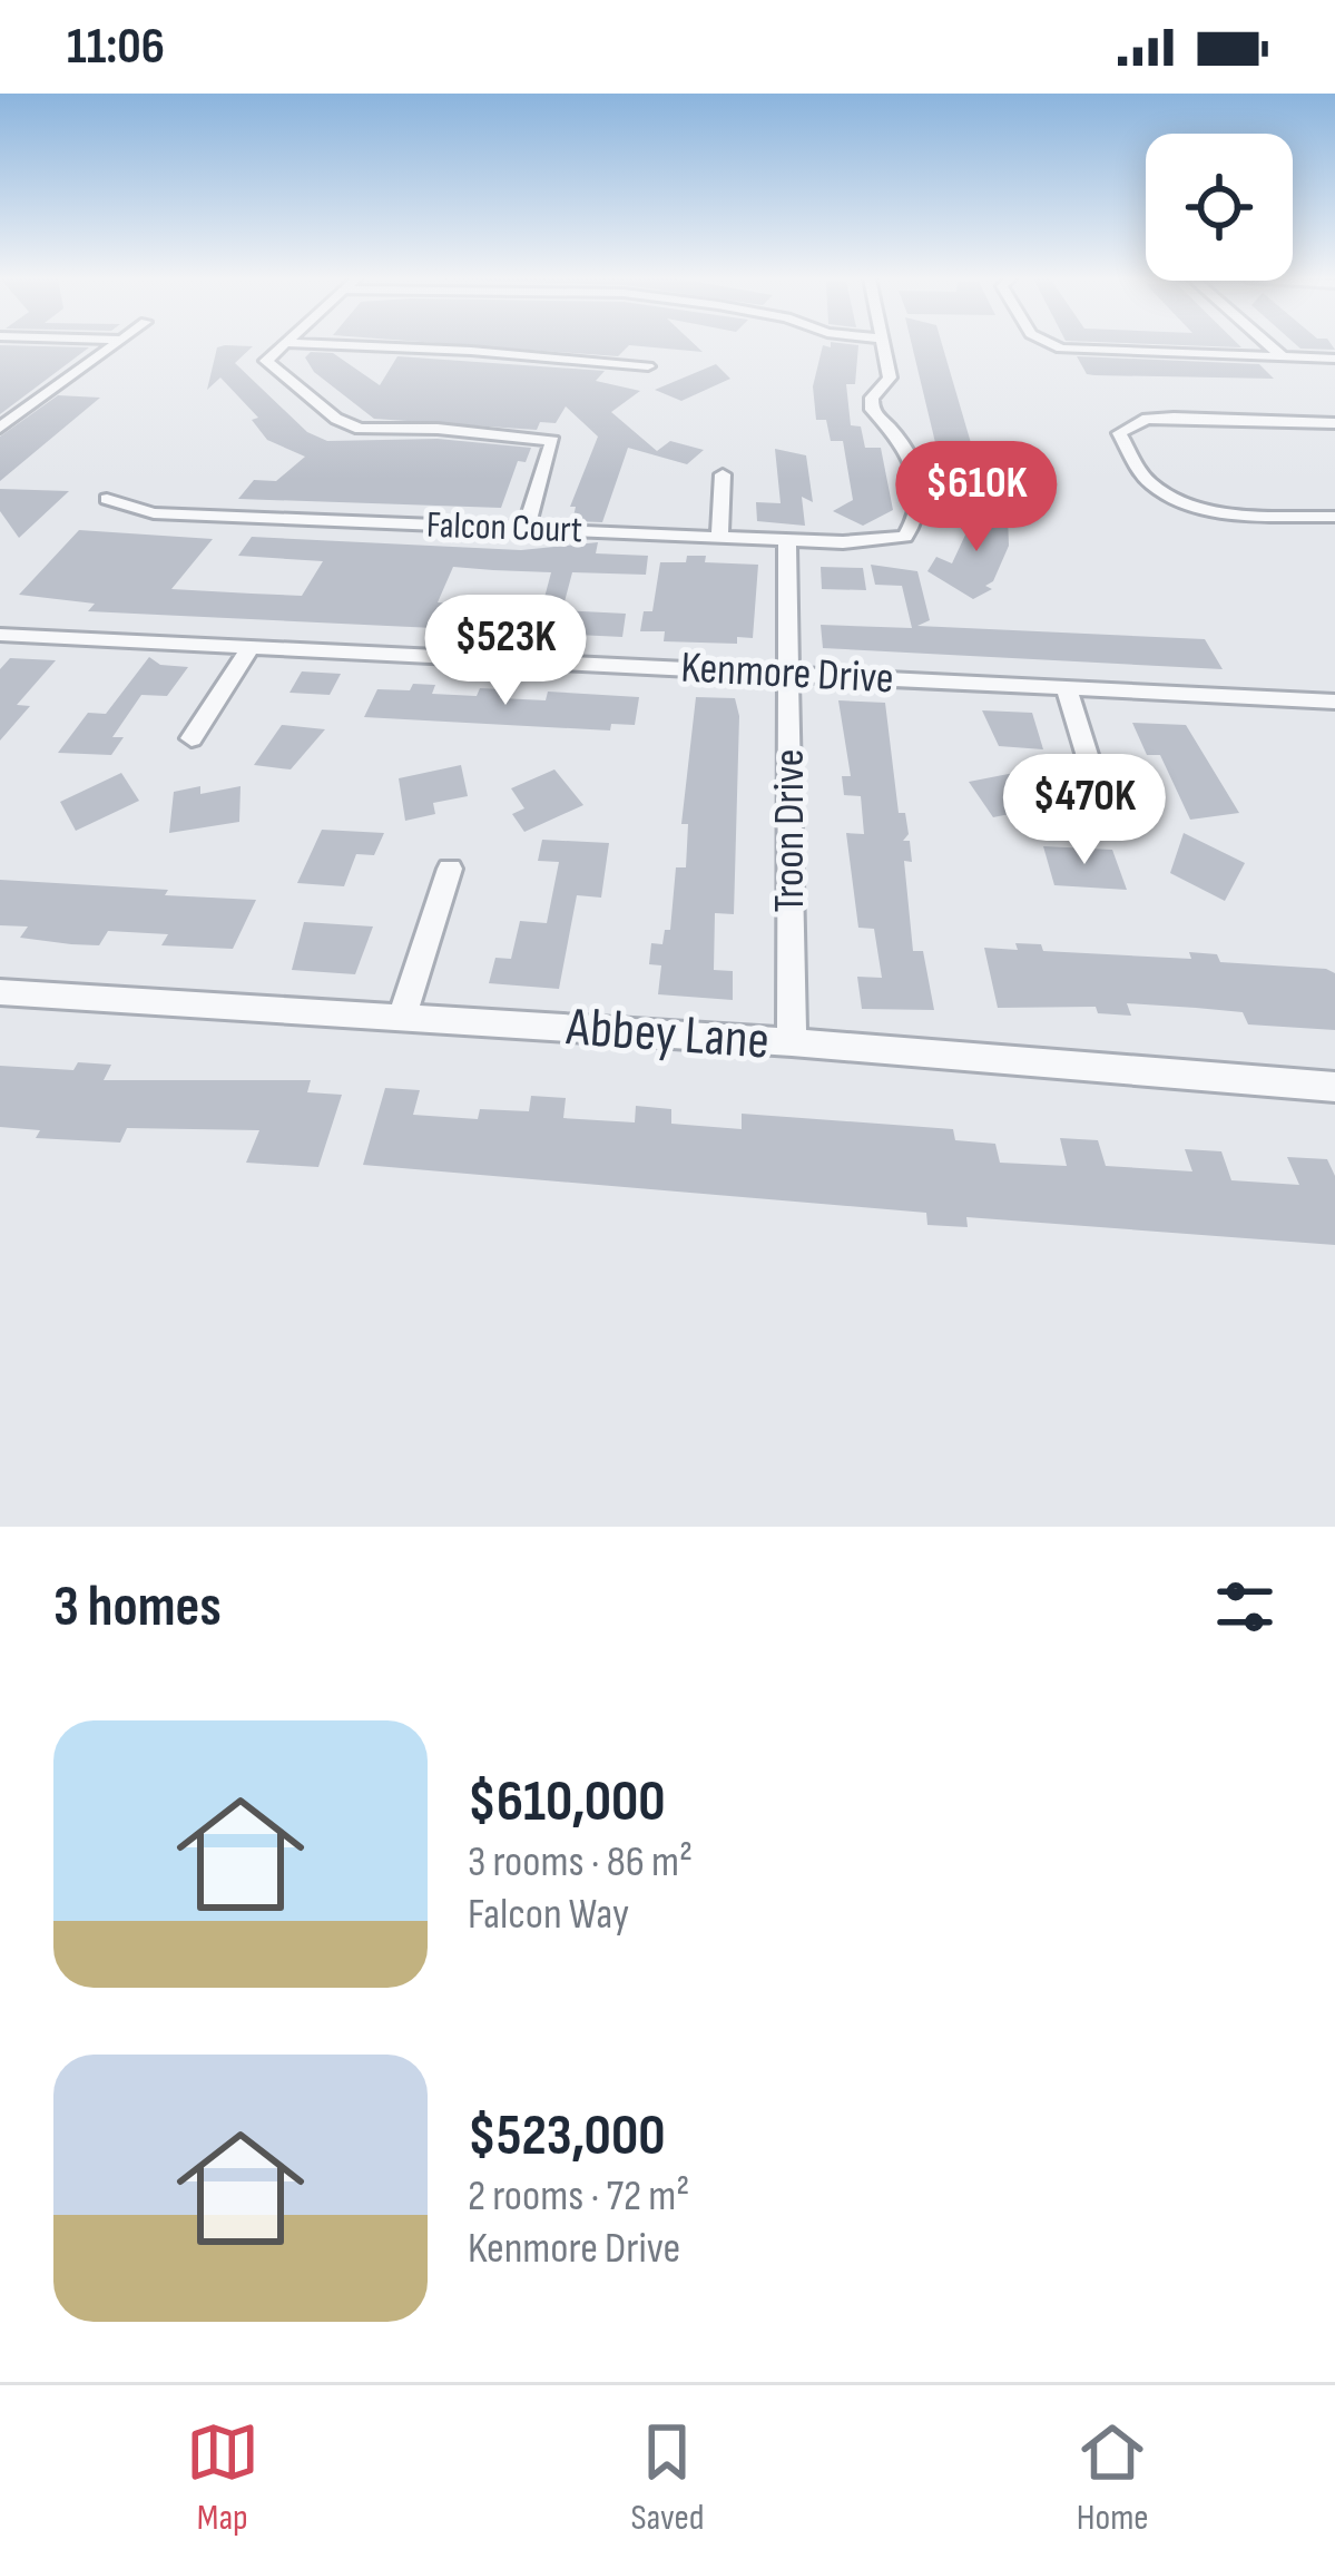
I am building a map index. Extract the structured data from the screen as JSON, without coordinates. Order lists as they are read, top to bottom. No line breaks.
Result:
{"streets":{"street":["Falcon Court","Kenmore Drive","Troon Drive","Abbey Lane"]},"crossings":[["Falcon Court","Troon Drive"],["Kenmore Drive","Troon Drive"],["Troon Drive","Abbey Lane"]],"page":{"status":"11:06","price":["$610K","$523K","$470K"],"heading":"3 homes","list":[{"name":"$610,000","note":"3 rooms · 86 m² · Falcon Way"},{"name":"$523,000","note":"2 rooms · 72 m² · Kenmore Drive"}],"tabs":["Map","Saved","Home"]}}
